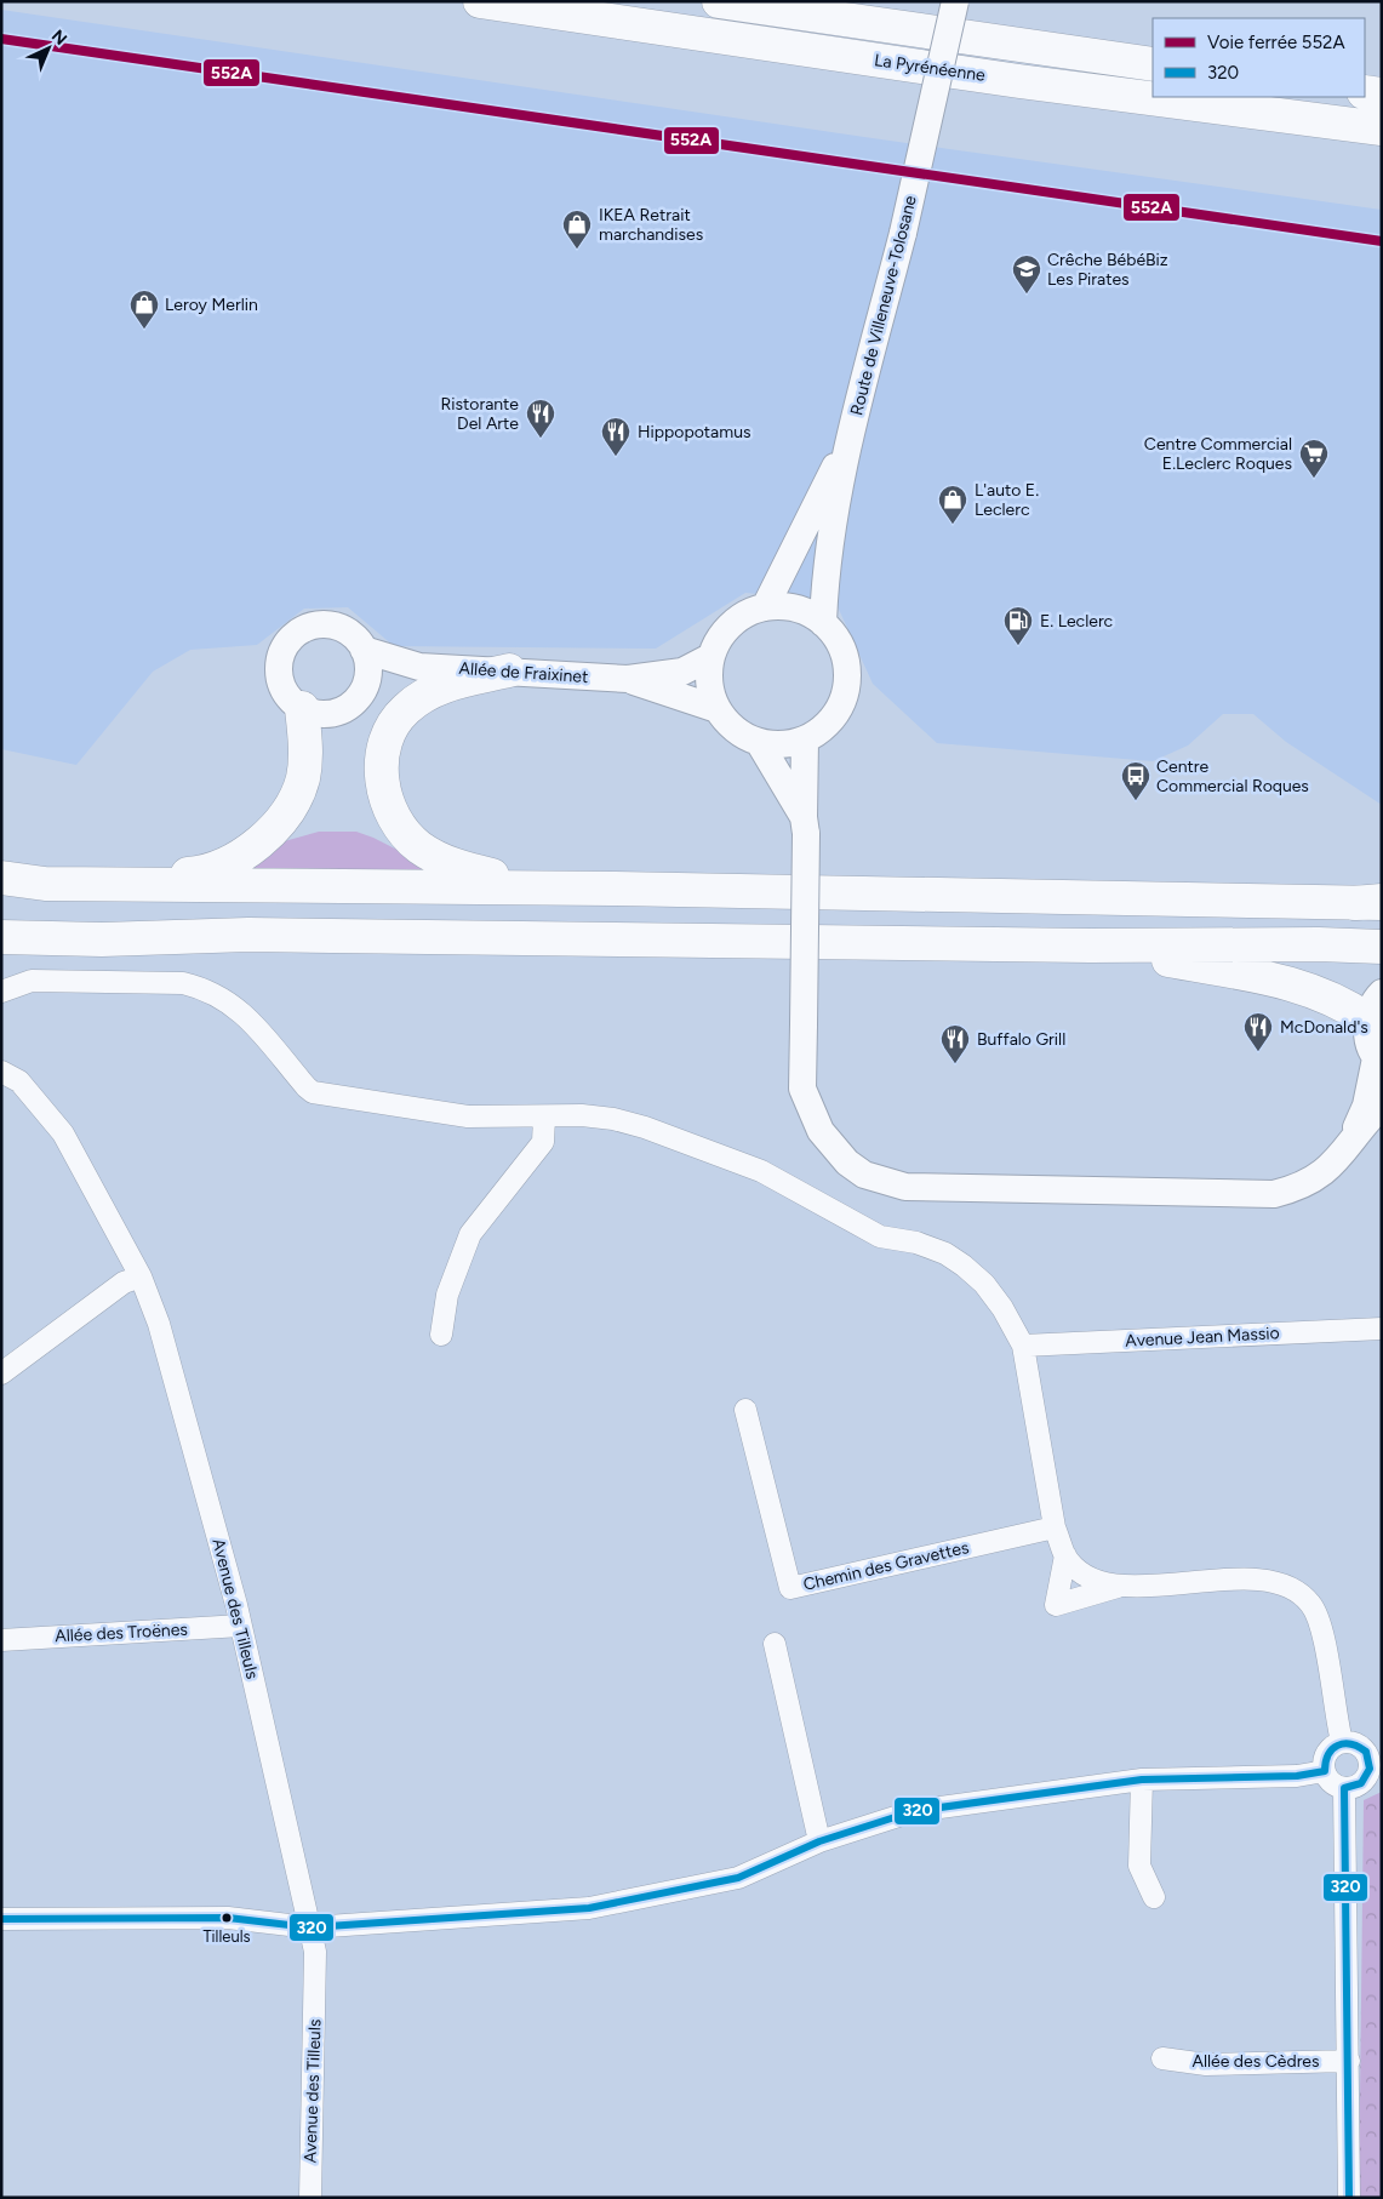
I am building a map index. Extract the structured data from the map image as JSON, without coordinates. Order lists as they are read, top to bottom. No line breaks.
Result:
{"streets":{"main road":["La Pyrénéenne"],"street":["Route de Villeneuve-Tolosane","Allée de Fraixinet","Avenue Jean Massio","Chemin des Gravettes","Avenue des Tilleuls","Allée des Troënes","Allée des Cèdres"]},"crossings":[["Route de Villeneuve-Tolosane","Allée de Fraixinet"],["Avenue des Tilleuls","Allée des Troënes"]],"places":{"shop":["IKEA Retrait marchandises","Leroy Merlin","L'auto E. Leclerc"],"school or university":["Crêche BébéBiz Les Pirates"],"restaurant":["Ristorante Del Arte","Hippopotamus","McDonald's","Buffalo Grill"],"supermarket":["Centre Commercial E.Leclerc Roques"],"fuel station":["E. Leclerc"],"bus stop":["Centre Commercial Roques"],"other":["Tilleuls"]},"lines":["rail line 552A","transit line 320"],"legend":["Voie ferrée 552A","320"],"north":"top right"}
